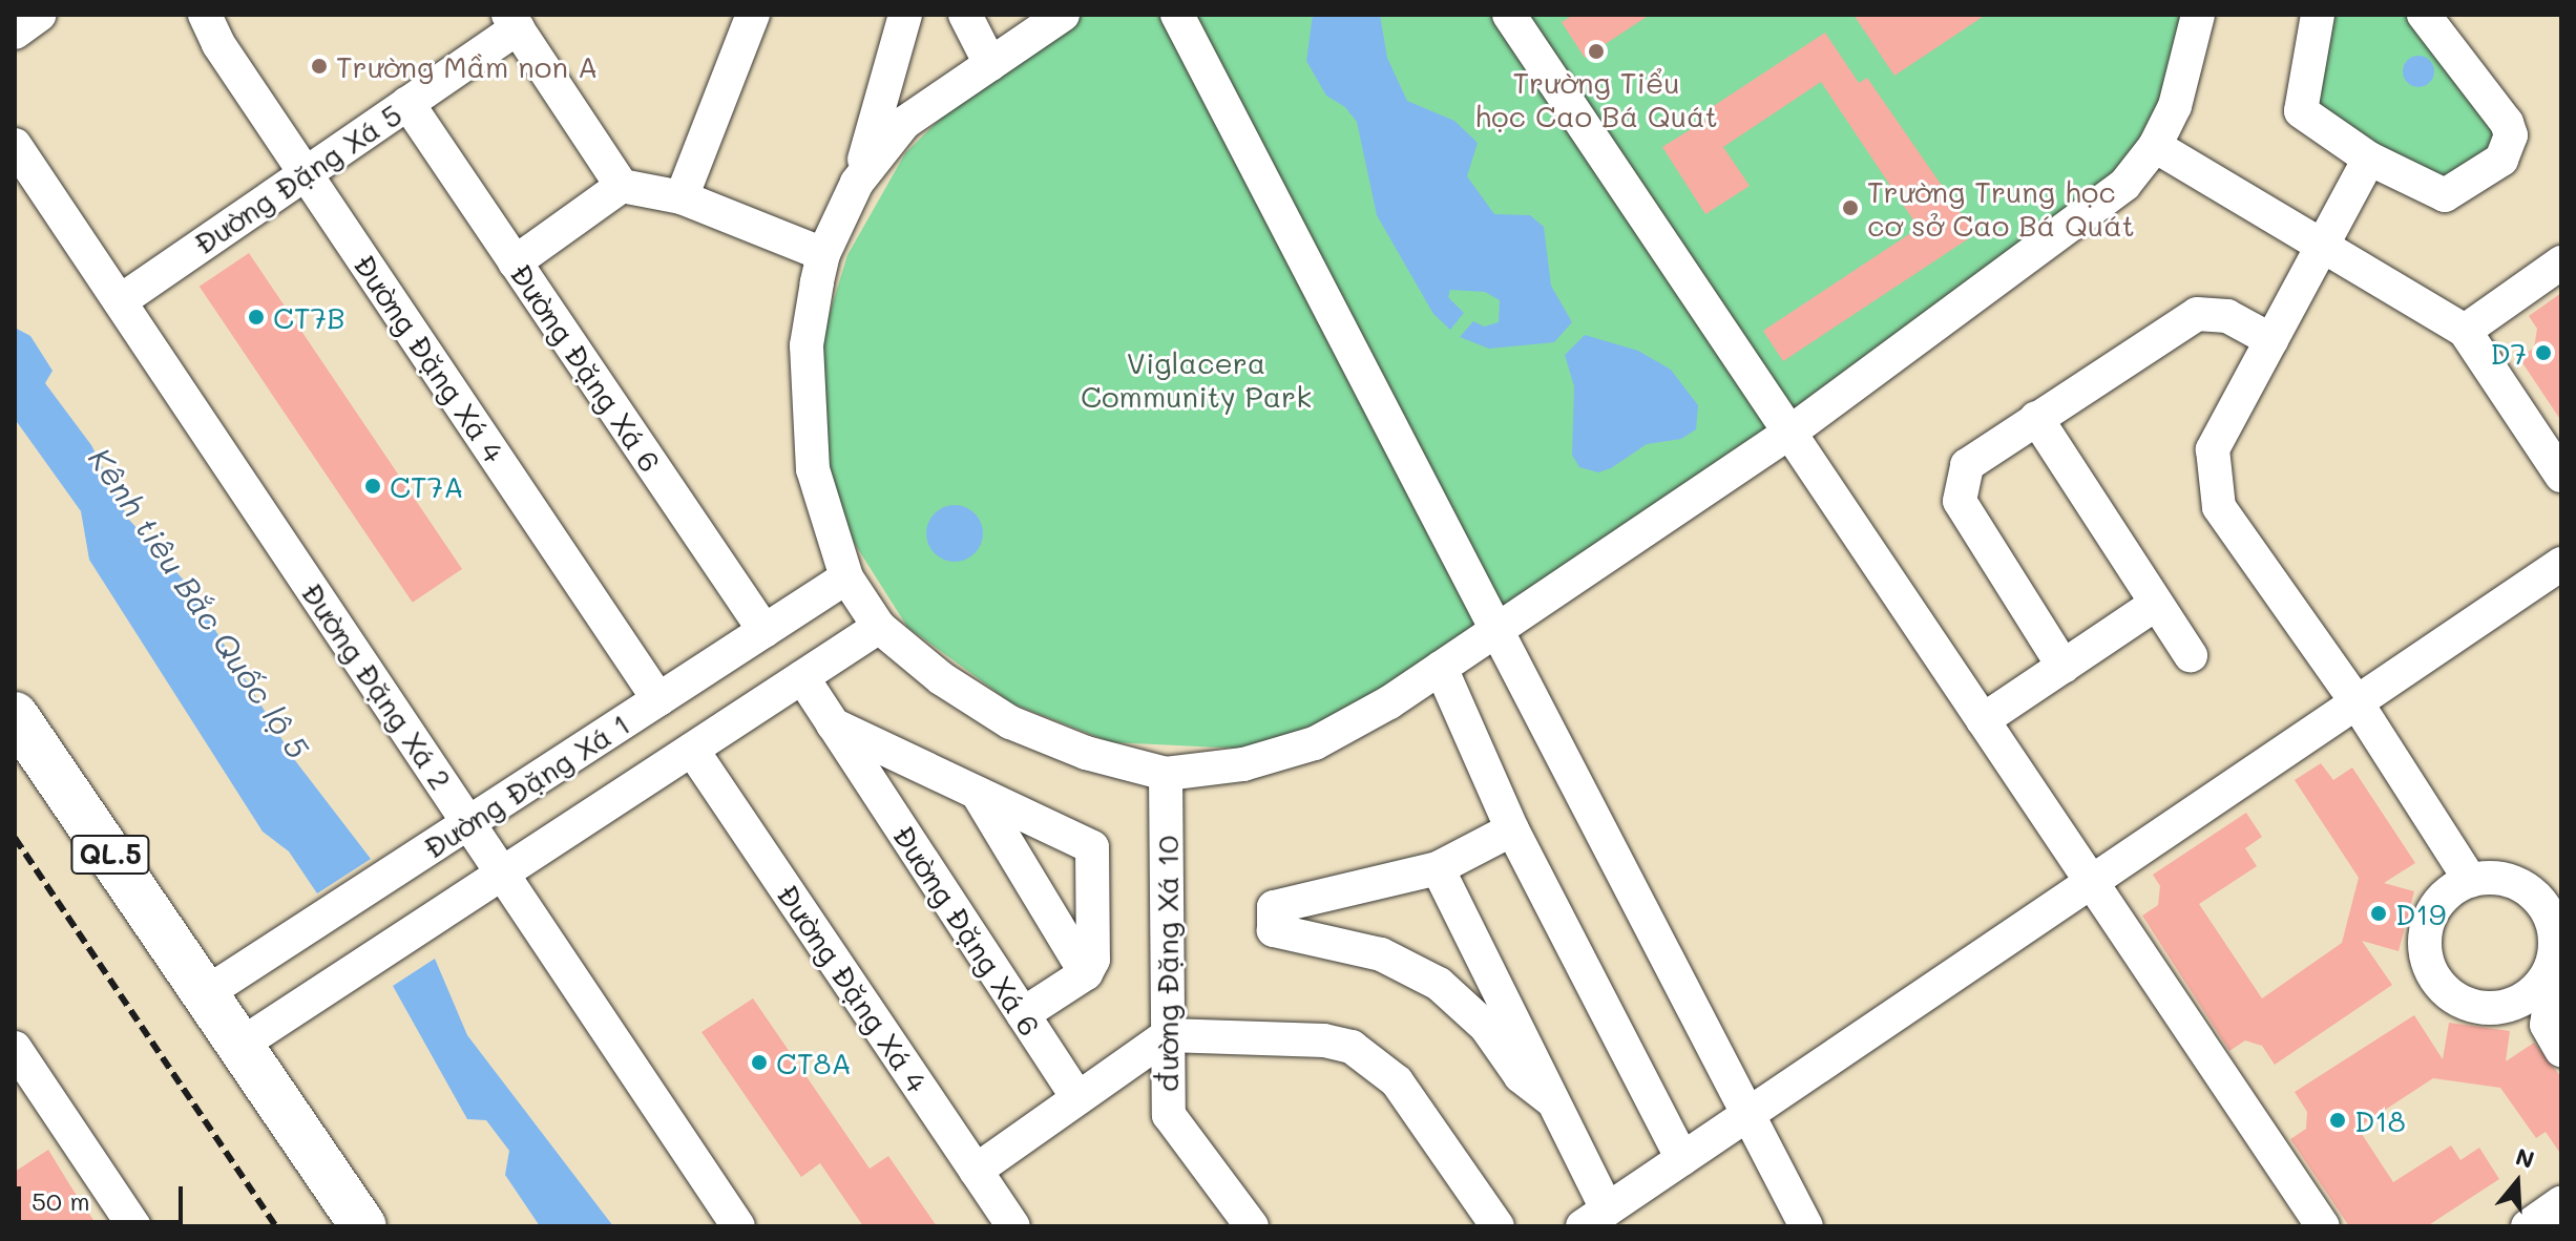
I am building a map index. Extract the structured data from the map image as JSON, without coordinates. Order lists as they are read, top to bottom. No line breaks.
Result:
{"streets":{"highway":["QL.5"],"street":["Đường Đặng Xá 5","Đường Đặng Xá 4","Đường Đặng Xá 6","Đường Đặng Xá 2","Đường Đặng Xá 1","đường Đặng Xá 10"]},"crossings":[["Đường Đặng Xá 5","Đường Đặng Xá 4"],["Đường Đặng Xá 5","Đường Đặng Xá 6"],["Đường Đặng Xá 5","Đường Đặng Xá 2"],["Đường Đặng Xá 4","Đường Đặng Xá 1"],["Đường Đặng Xá 6","Đường Đặng Xá 1"],["Đường Đặng Xá 2","Đường Đặng Xá 1"],["Đường Đặng Xá 1","QL.5"]],"water":["Kênh tiêu Bắc Quốc lộ 5"],"parks":["Viglacera Community Park"],"places":["Trường Tiểu học Cao Bá Quát","Trường Mầm non A","Trường Trung học cơ sở Cao Bá Quát","CT7B","D7","CT7A","D19","CT8A","D18"],"scale_bar":"50 m","north":"top"}
